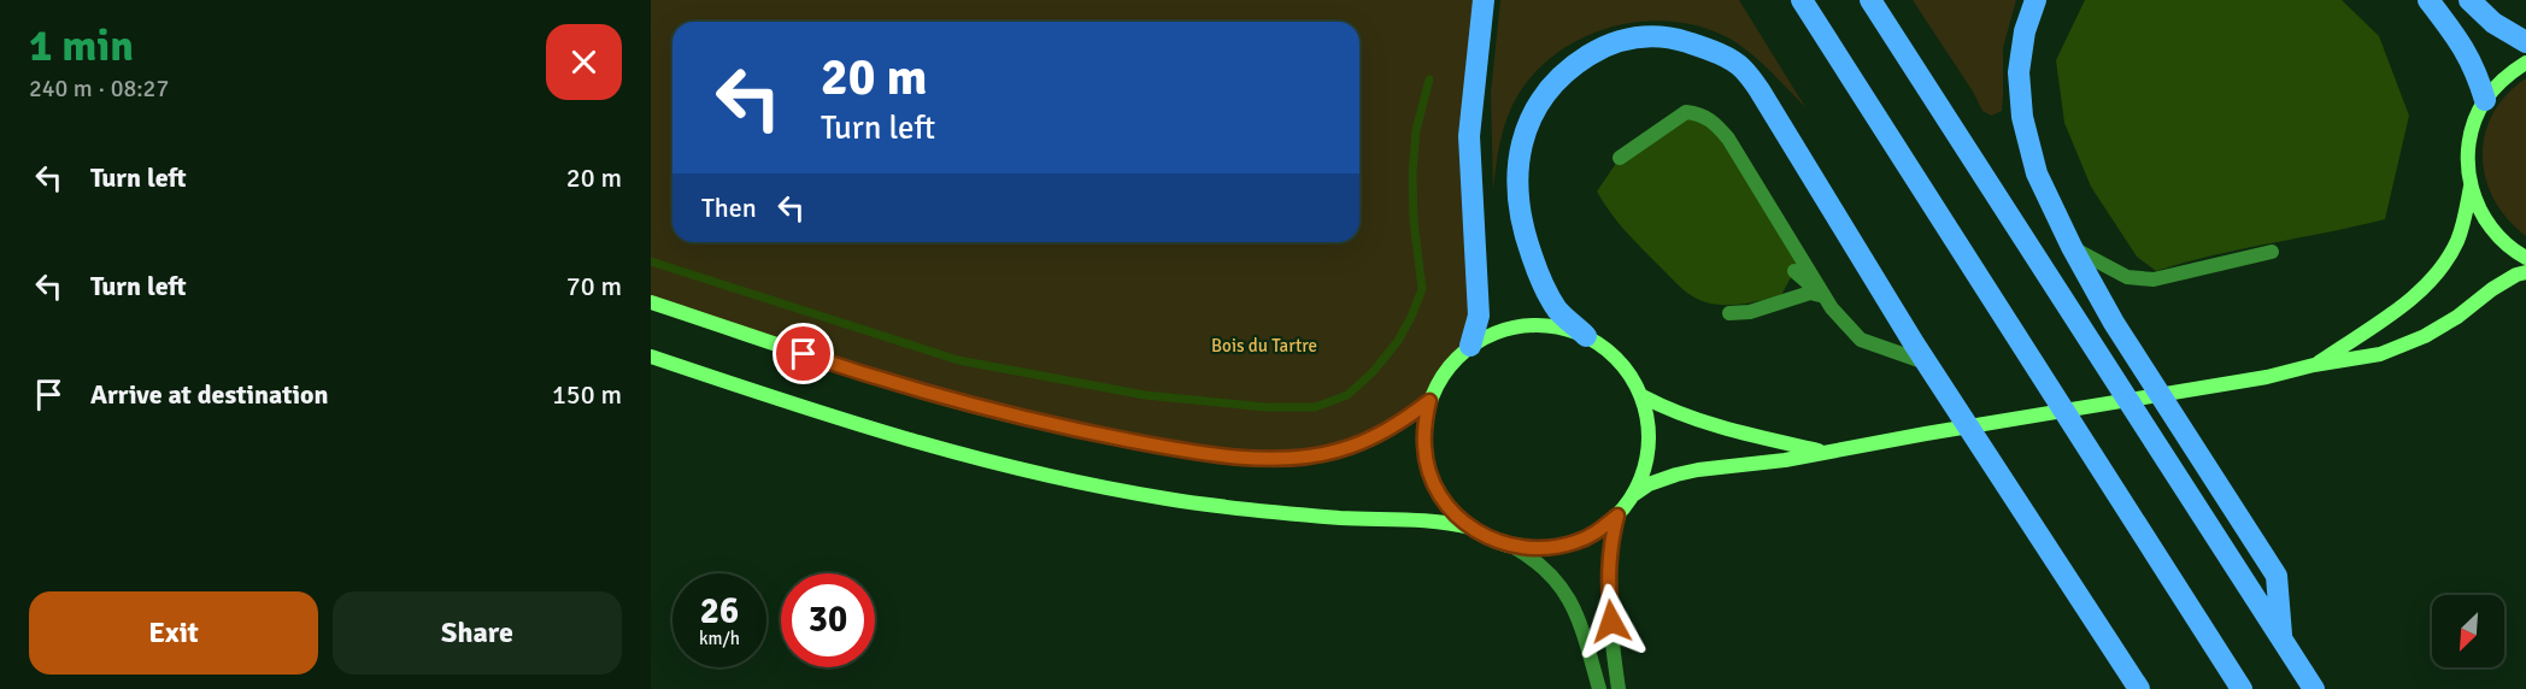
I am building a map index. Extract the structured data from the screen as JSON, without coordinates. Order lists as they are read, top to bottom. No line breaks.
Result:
{"parks":["Bois du Tartre"],"north":"bottom left","page":{"heading":["1 min","240 m · 08:27"],"turn":["20 m","Turn left"],"list":[{"name":"Turn left","value":"20 m"},{"name":"Turn left","value":"70 m"},{"name":"Arrive at destination","value":"150 m"}],"then":"Then","speed":"26 km/h","limit":"30","buttons":["Exit","Share"]}}
